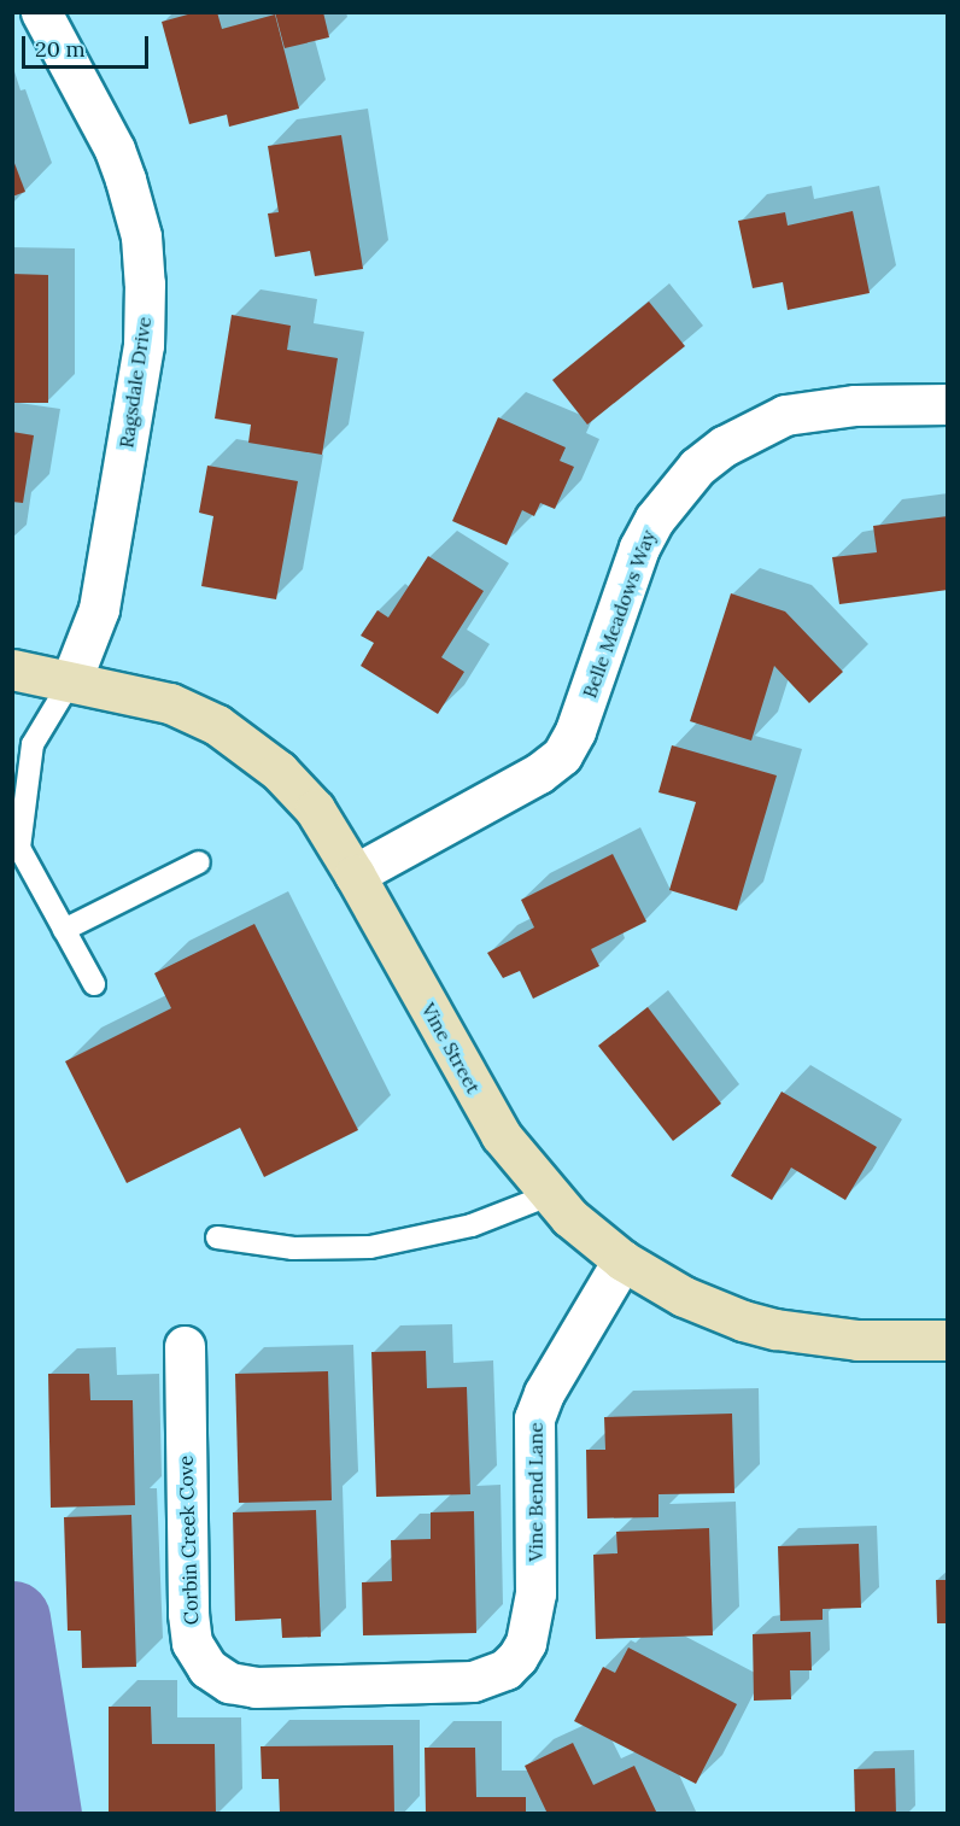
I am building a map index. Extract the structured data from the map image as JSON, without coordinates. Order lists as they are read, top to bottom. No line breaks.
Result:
{"streets":{"street":["Ragsdale Drive","Belle Meadows Way","Vine Street","Vine Bend Lane","Corbin Creek Cove"]},"crossings":[["Ragsdale Drive","Vine Street"],["Belle Meadows Way","Vine Street"],["Vine Street","Vine Bend Lane"],["Vine Bend Lane","Corbin Creek Cove"]],"scale_bar":"20 m"}
